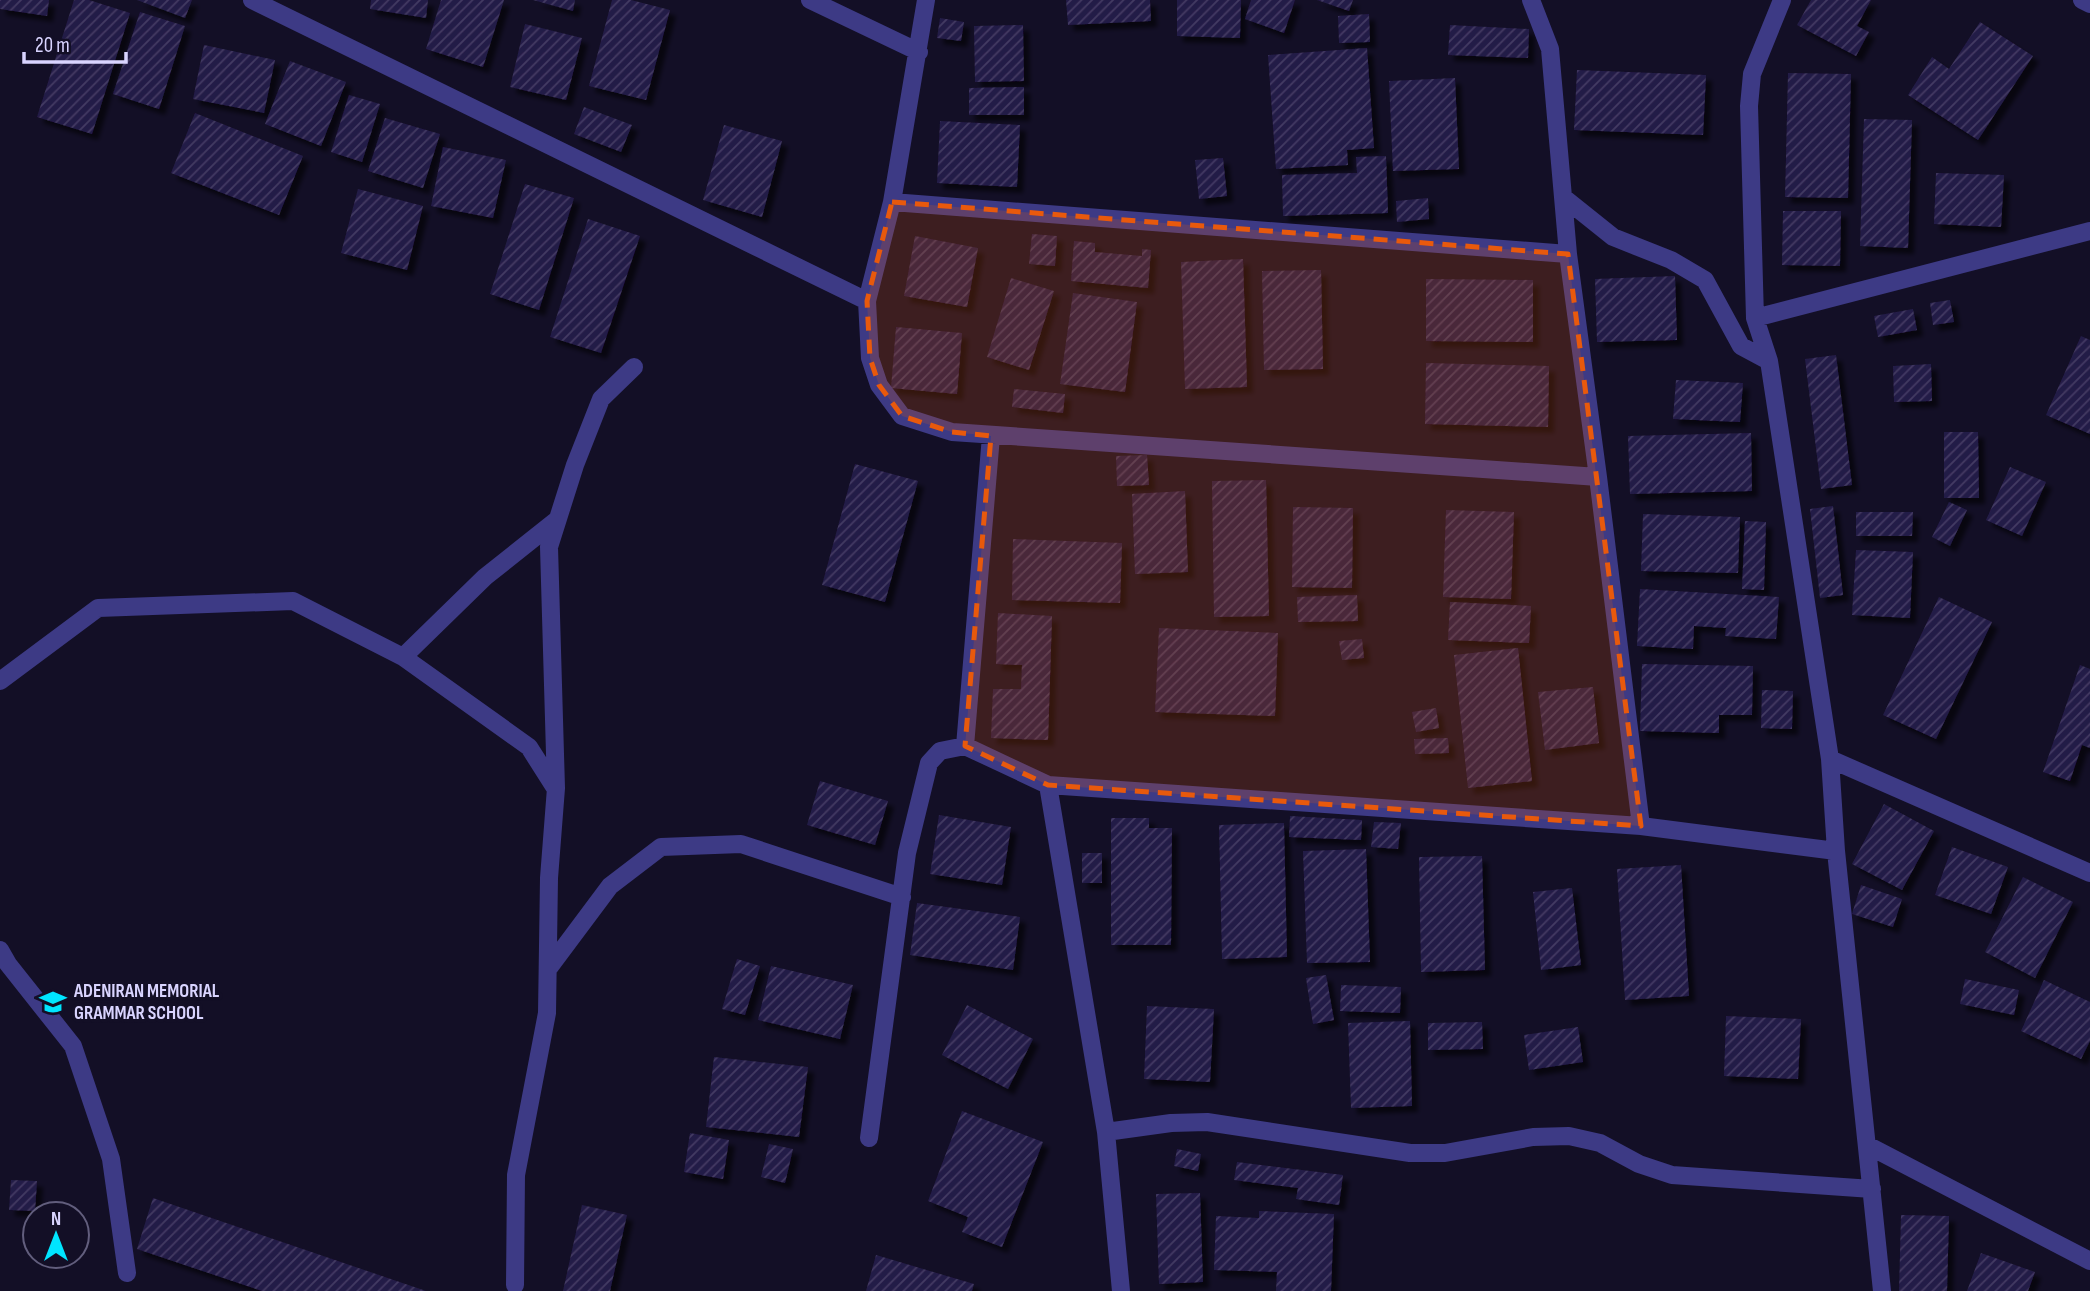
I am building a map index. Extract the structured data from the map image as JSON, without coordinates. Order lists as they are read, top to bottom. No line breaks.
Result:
{"places":{"school or university":["ADENIRAN MEMORIAL GRAMMAR SCHOOL"]},"scale_bar":"20 m","north":"top"}
